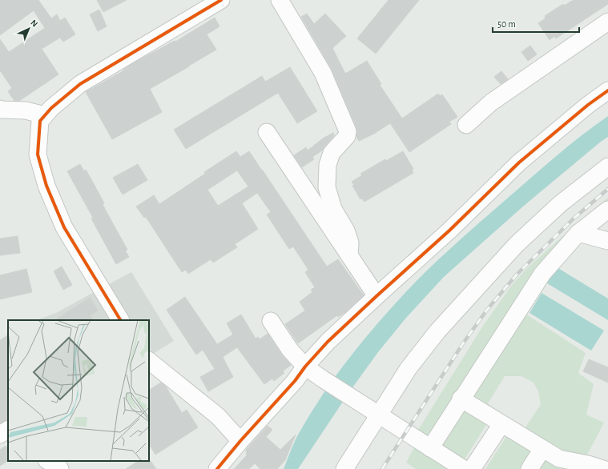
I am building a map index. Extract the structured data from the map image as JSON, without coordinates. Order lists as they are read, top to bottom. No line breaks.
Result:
{"scale_bar":"50 m","north":"top right"}
